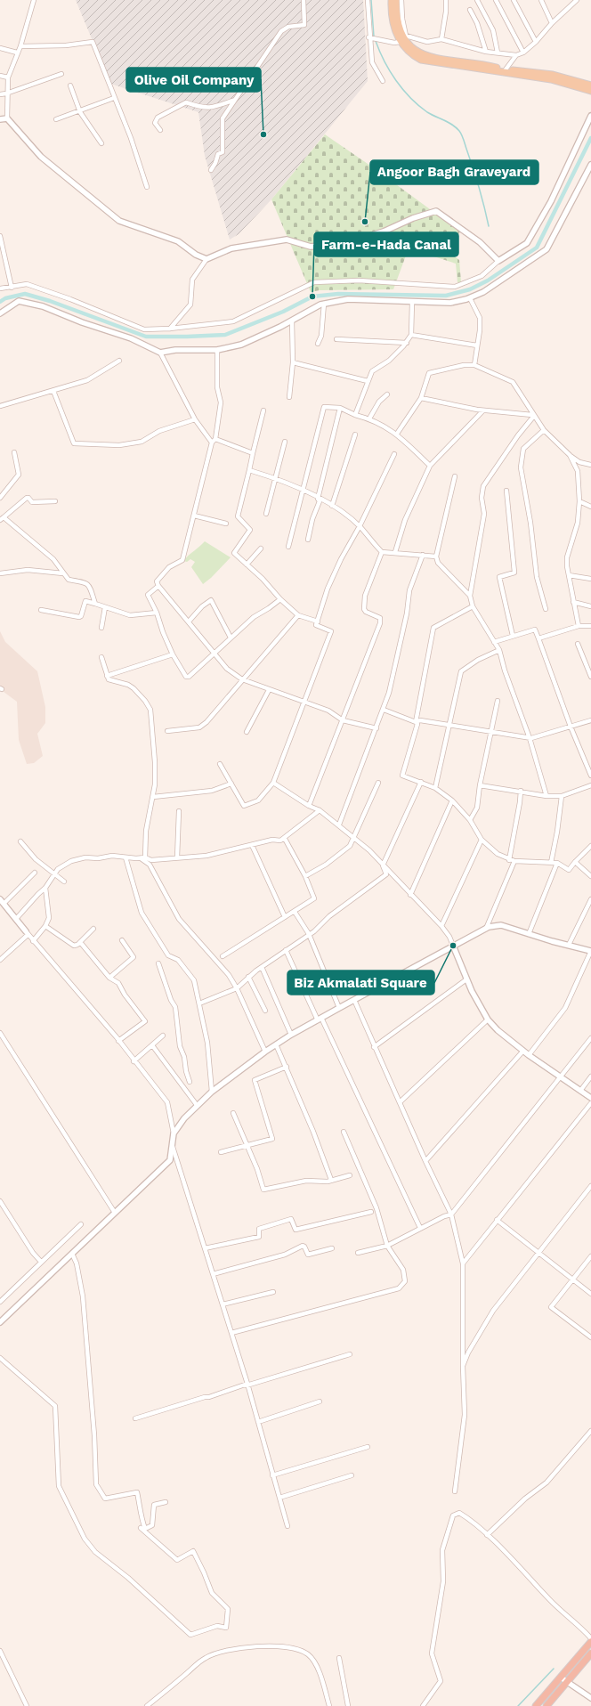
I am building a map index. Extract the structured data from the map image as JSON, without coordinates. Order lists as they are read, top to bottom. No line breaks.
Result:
{"places":["Olive Oil Company","Angoor Bagh Graveyard","Farm-e-Hada Canal","Biz Akmalati Square"]}
